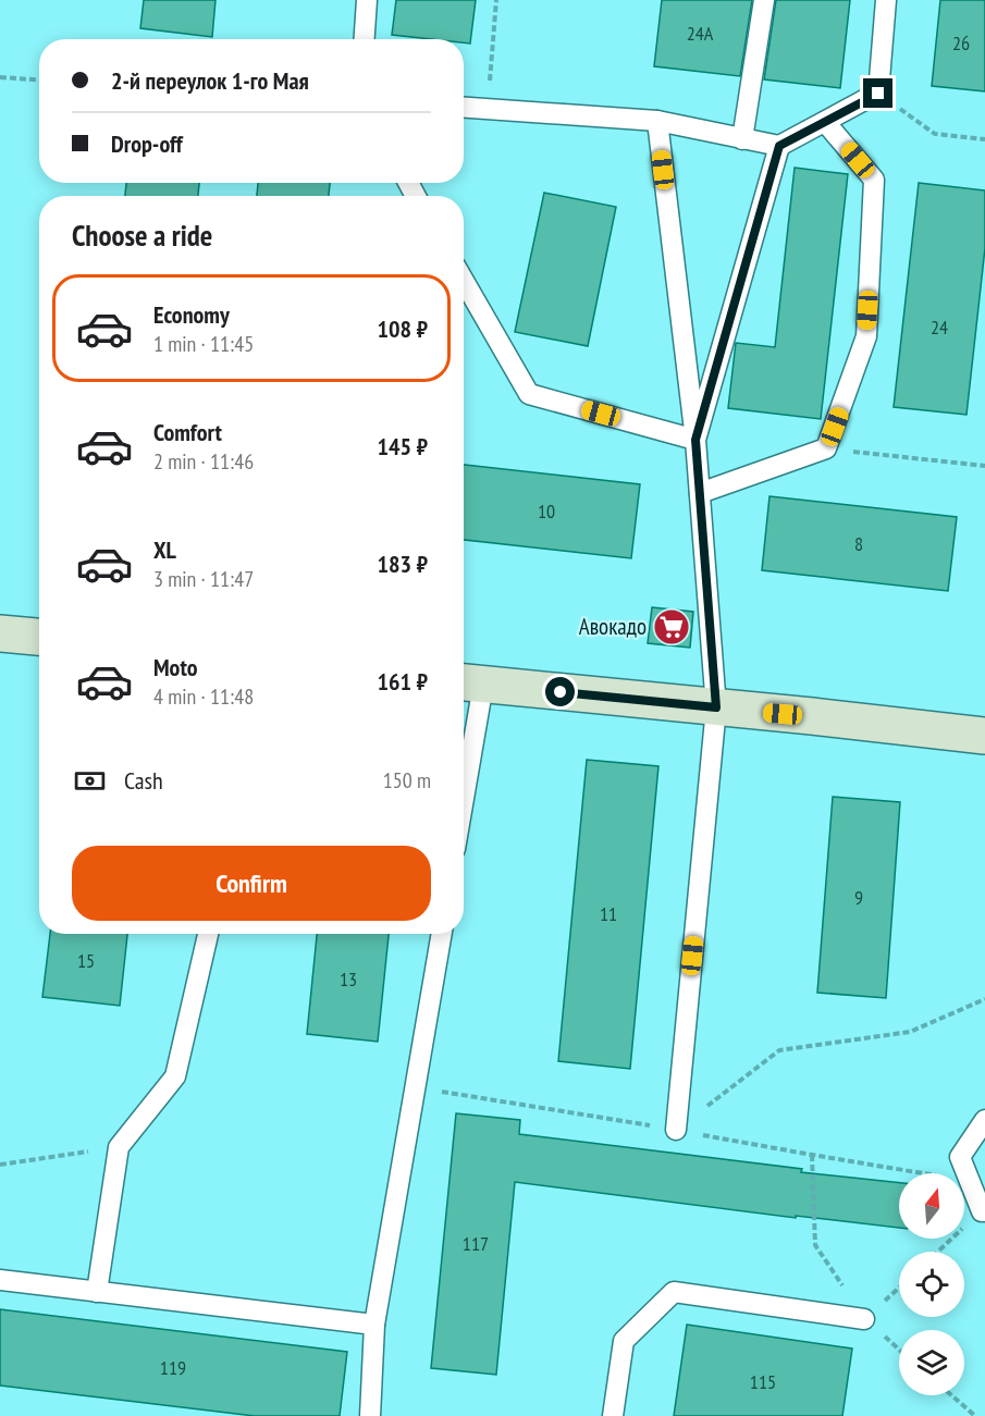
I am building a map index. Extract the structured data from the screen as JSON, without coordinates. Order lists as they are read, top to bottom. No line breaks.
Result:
{"places":{"supermarket":["Авокадо"]},"house_numbers":["24А","26","24","10","8","9","11","15","13","117","119","115"],"north":"top","page":{"banner":["2-й переулок 1-го Мая","Drop-off"],"heading":"Choose a ride","list":[{"name":"Economy","note":"1 min · 11:45","value":"108 ₽"},{"name":"Comfort","note":"2 min · 11:46","value":"145 ₽"},{"name":"XL","note":"3 min · 11:47","value":"183 ₽"},{"name":"Moto","note":"4 min · 11:48","value":"161 ₽"}],"pay":["Cash","150 m"],"buttons":"Confirm"}}
